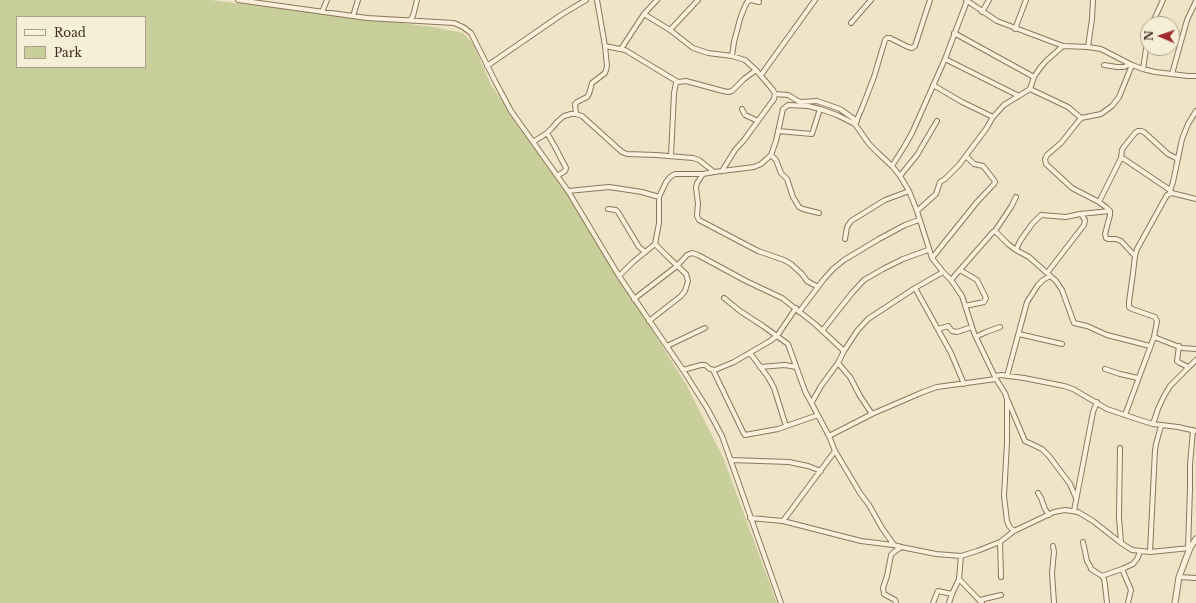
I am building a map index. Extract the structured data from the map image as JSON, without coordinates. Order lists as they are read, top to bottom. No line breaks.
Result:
{"legend":["Road","Park"],"north":"left"}
